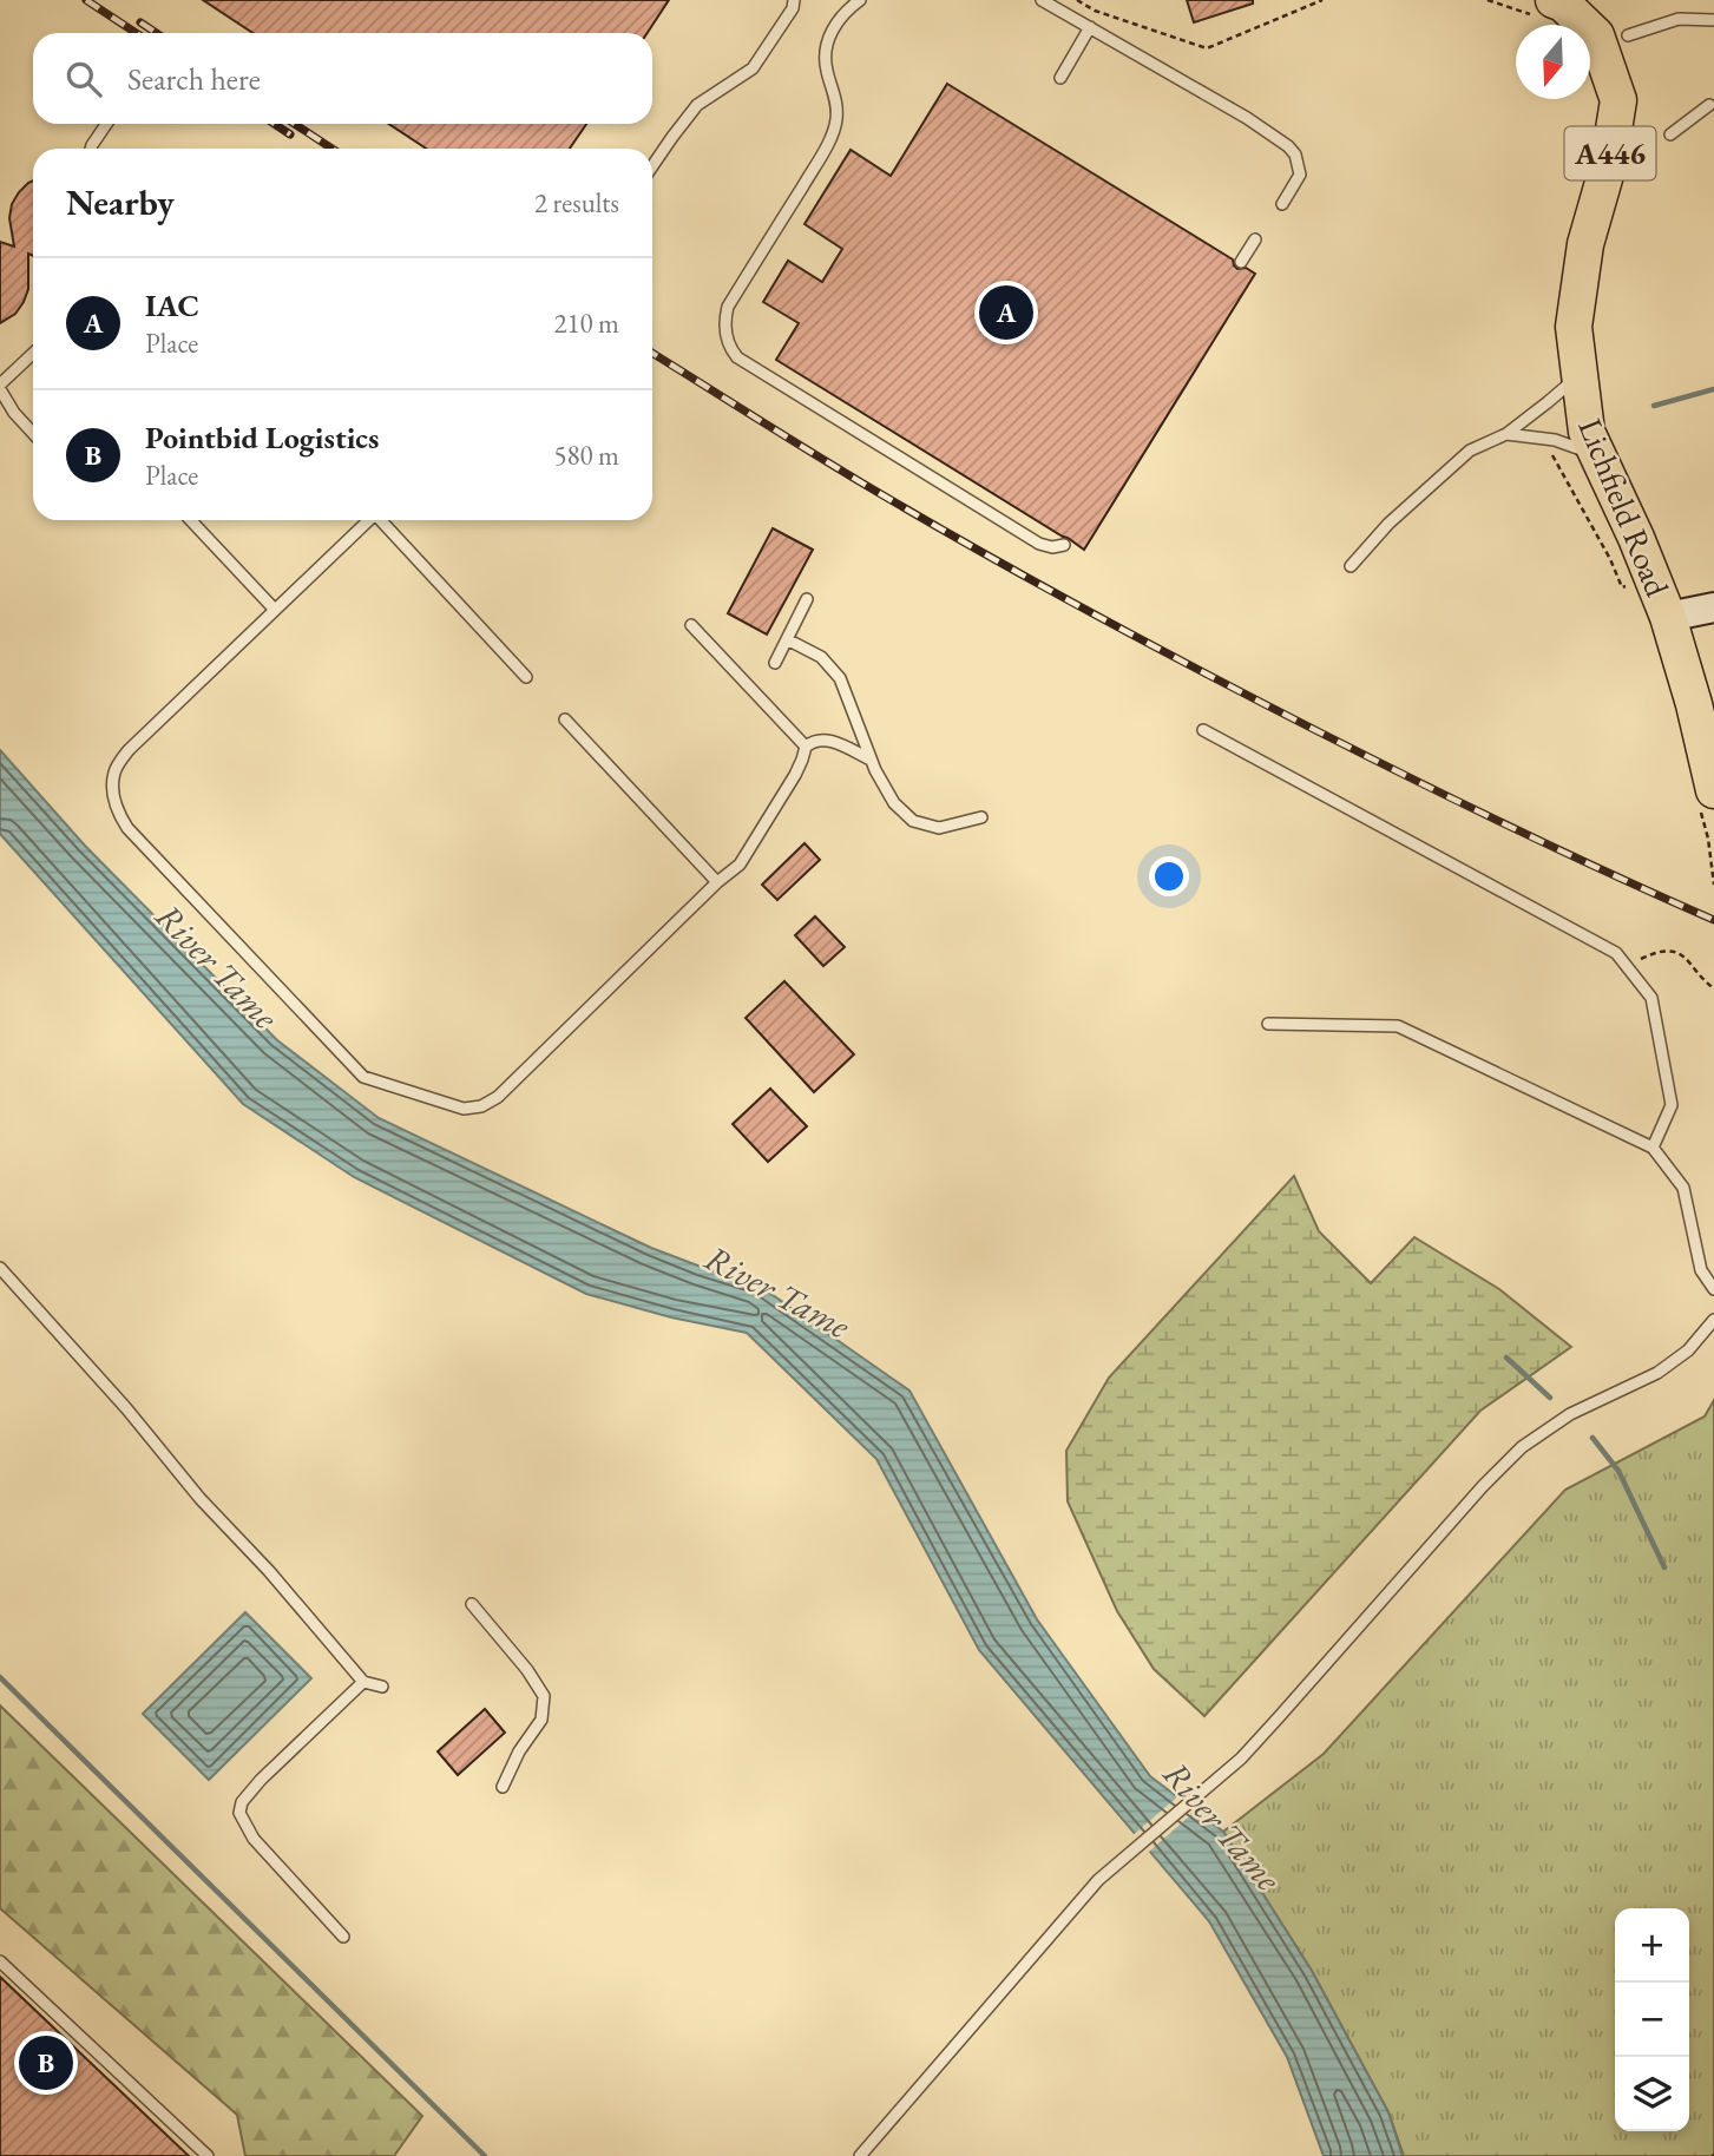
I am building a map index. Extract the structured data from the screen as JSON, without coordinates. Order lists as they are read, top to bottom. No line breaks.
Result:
{"streets":{"highway":["A446","Lichfield Road"]},"water":["River Tame"],"north":"bottom","page":{"search":"Search here","heading":["Nearby","2 results"],"list":[{"mark":"A","name":"IAC","note":"Place","value":"210 m"},{"mark":"B","name":"Pointbid Logistics","note":"Place","value":"580 m"}],"pins":["A","B"],"map_buttons":["+","−"]}}
